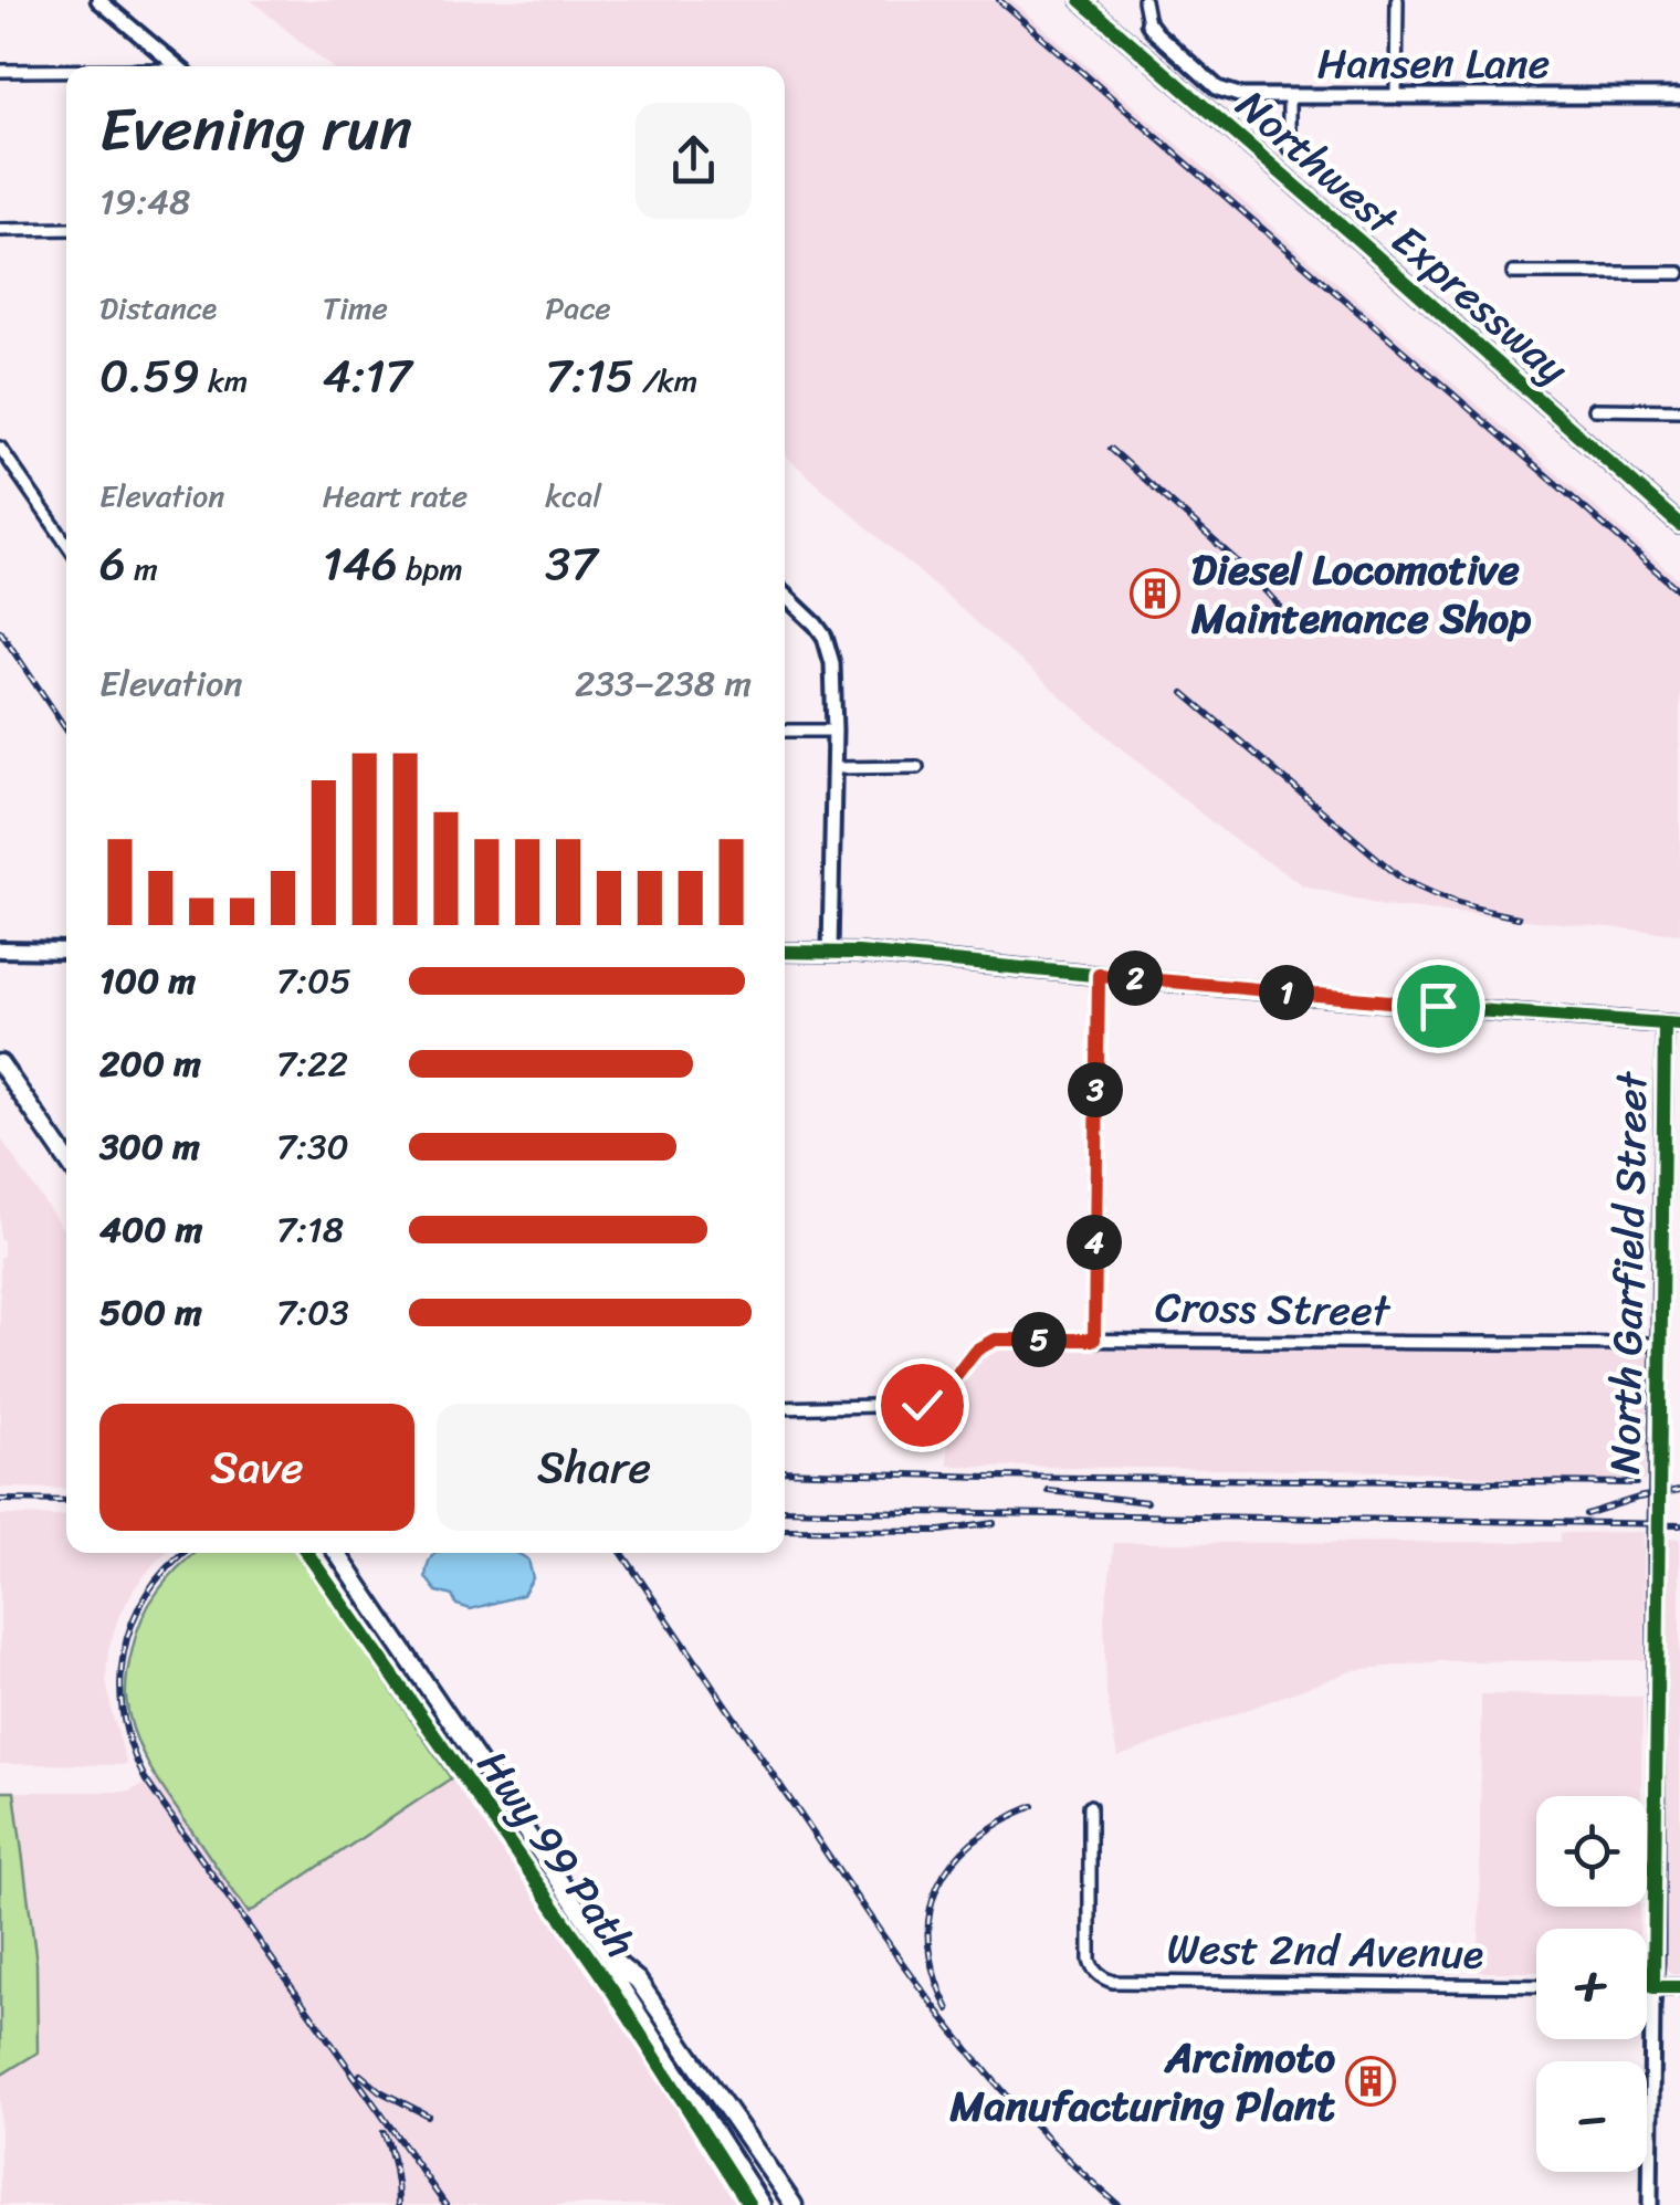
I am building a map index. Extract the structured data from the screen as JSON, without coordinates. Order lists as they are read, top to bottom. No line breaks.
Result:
{"streets":{"main road":["Northwest Expressway"],"street":["Hansen Lane","North Garfield Street","Cross Street","West 2nd Avenue"],"cycle path":["Hwy 99 Path"]},"crossings":[["North Garfield Street","Cross Street"]],"places":{"building":["Diesel Locomotive Maintenance Shop","Arcimoto Manufacturing Plant"]},"page":{"heading":["Evening run","19:48"],"stats":[["Distance","0.59 km"],["Time","4:17"],["Pace","7:15 /km"],["Elevation","6 m"],["Heart rate","146 bpm"],["kcal","37"]],"chart":["Elevation","233–238 m"],"list":[{"name":"100 m","note":"7:05"},{"name":"200 m","note":"7:22"},{"name":"300 m","note":"7:30"},{"name":"400 m","note":"7:18"},{"name":"500 m","note":"7:03"}],"pins":["2","1","3","4","5"],"buttons":["Save","Share"],"map_buttons":["+","−"]}}
